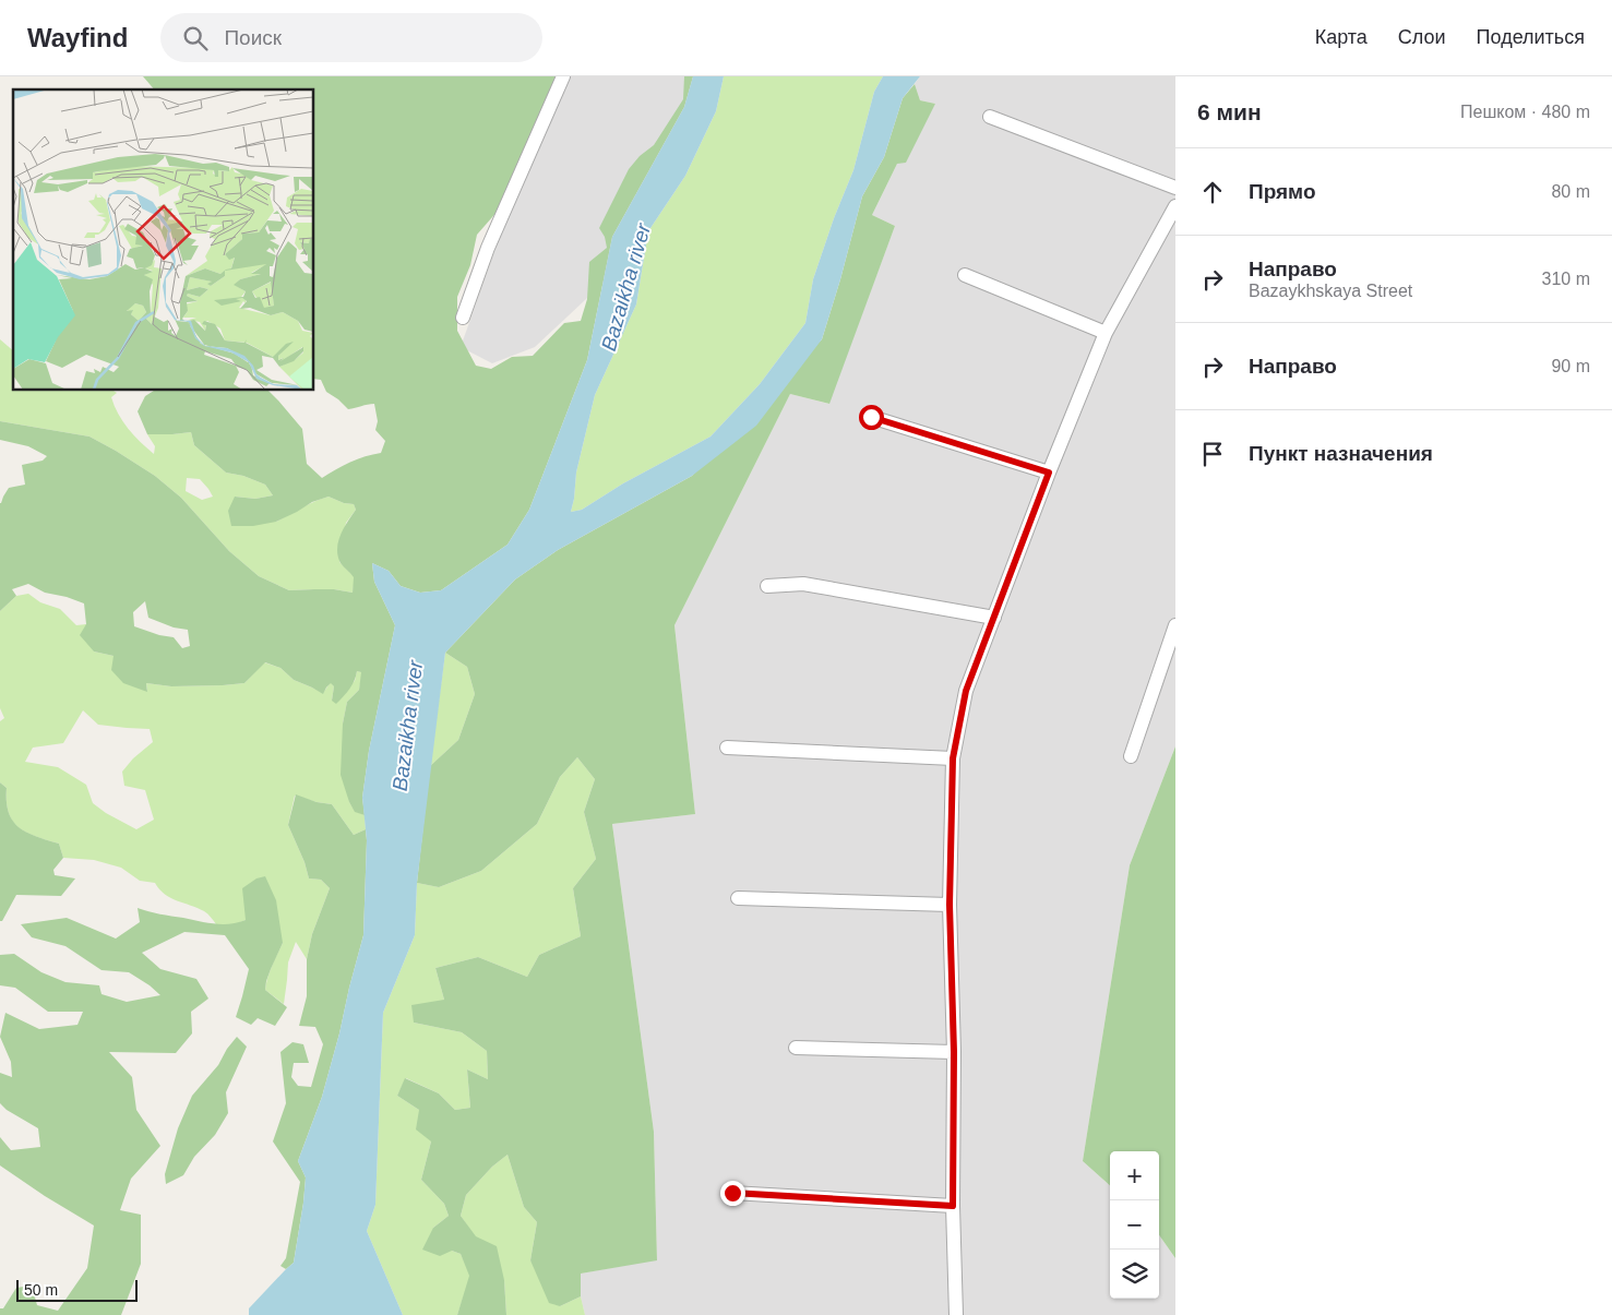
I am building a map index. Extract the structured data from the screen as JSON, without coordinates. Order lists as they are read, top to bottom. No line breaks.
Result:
{"water":["Bazaikha river"],"scale_bar":"50 m","page":{"header":"Wayfind","search":"Поиск","nav":["Карта","Слои","Поделиться"],"heading":["6 мин","Пешком · 480 m"],"list":[["Прямо","80 m"],["Направо","Bazaykhskaya Street","310 m"],["Направо","90 m"],"Пункт назначения"],"map_buttons":["+","−"],"scale":"50 m"}}
